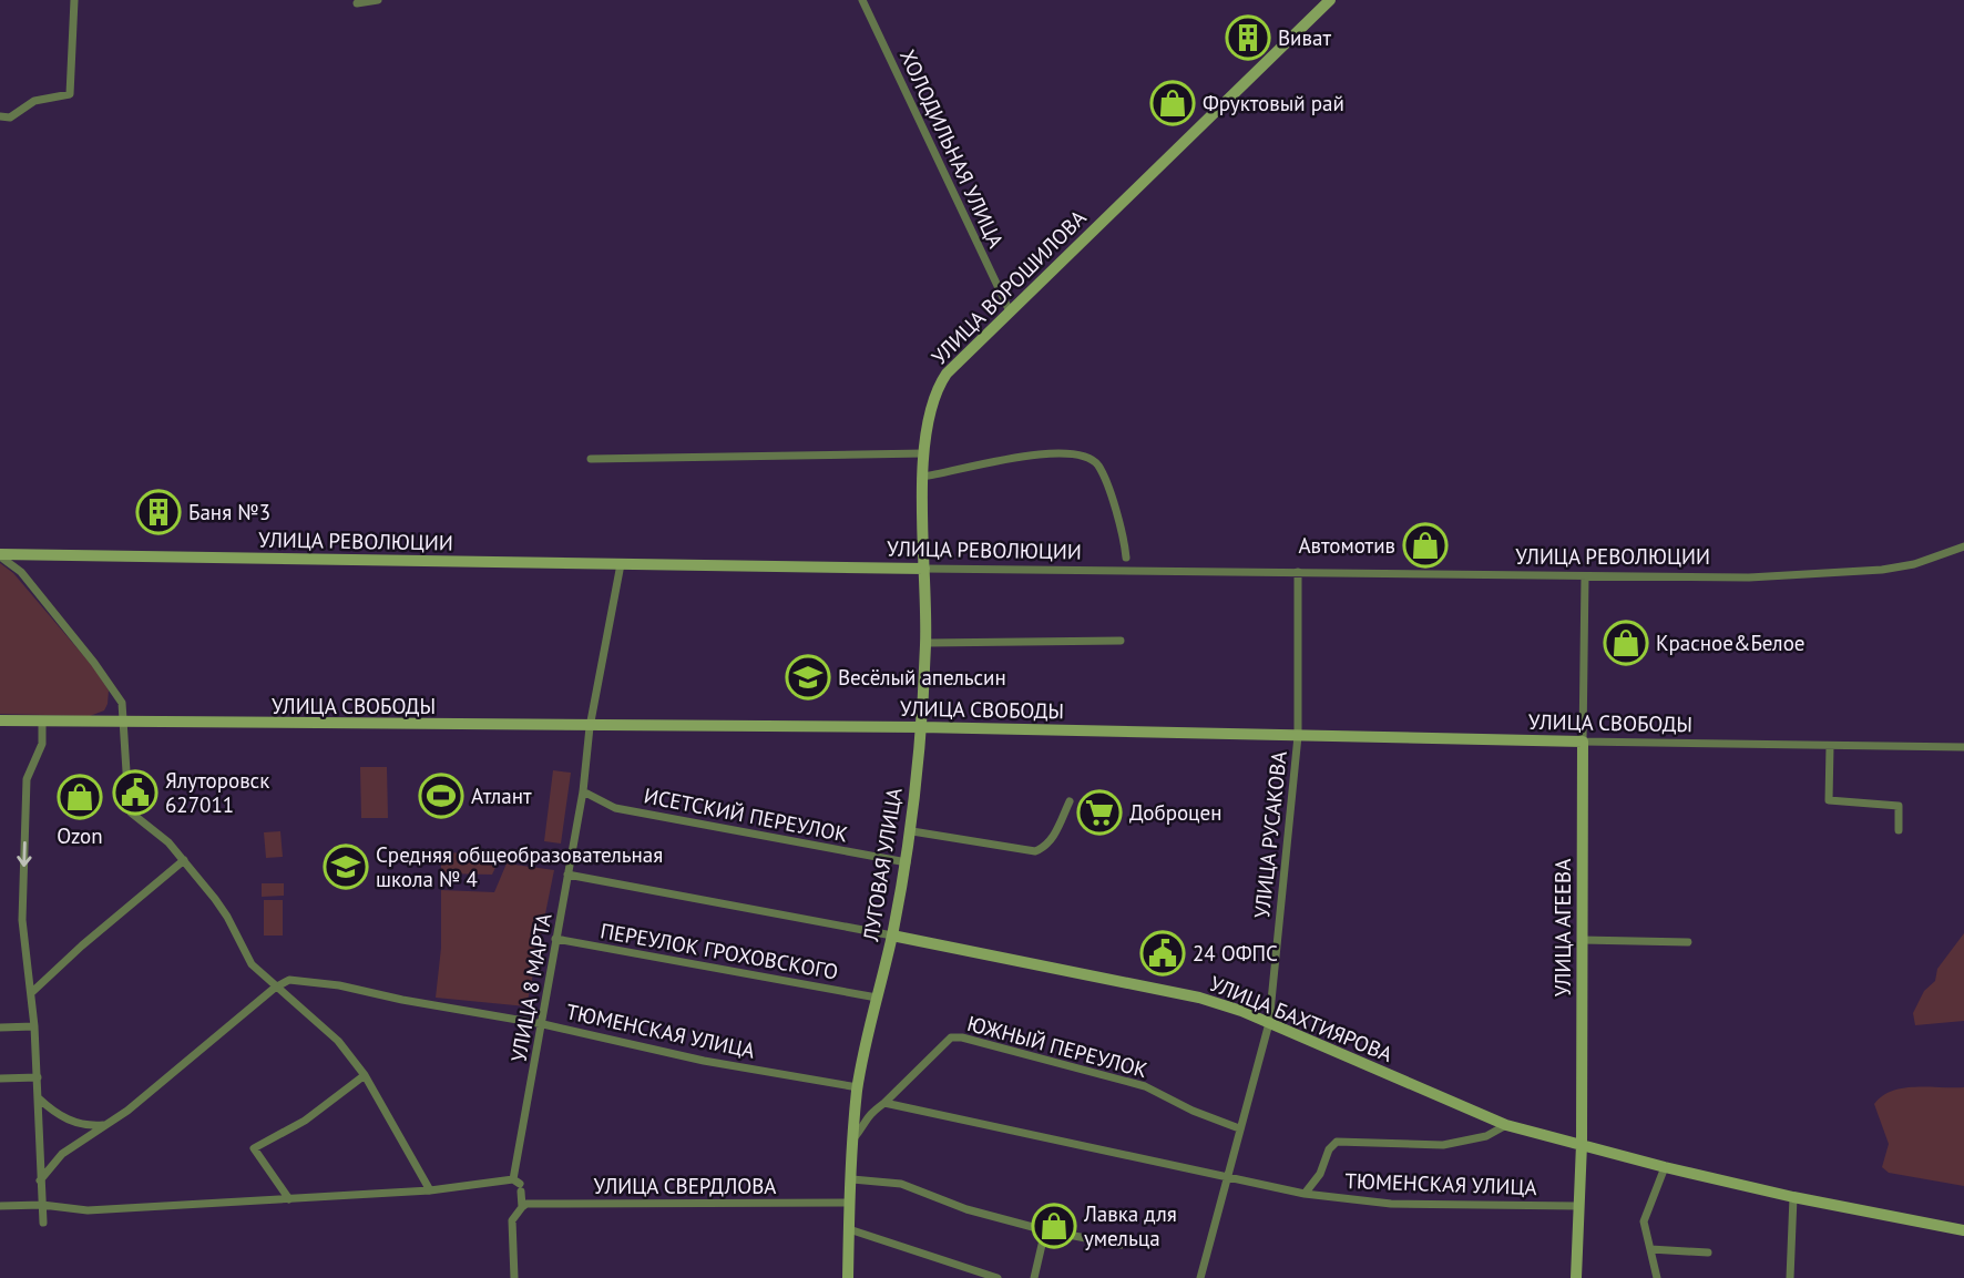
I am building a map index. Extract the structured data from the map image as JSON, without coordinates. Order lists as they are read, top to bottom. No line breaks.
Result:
{"streets":{"main road":["УЛИЦА ВОРОШИЛОВА","УЛИЦА РЕВОЛЮЦИИ","УЛИЦА СВОБОДЫ","ЛУГОВАЯ УЛИЦА","УЛИЦА АГЕЕВА","УЛИЦА БАХТИЯРОВА"],"street":["ХОЛОДИЛЬНАЯ УЛИЦА","ИСЕТСКИЙ ПЕРЕУЛОК","УЛИЦА РУСАКОВА","ПЕРЕУЛОК ГРОХОВСКОГО","УЛИЦА 8 МАРТА","ТЮМЕНСКАЯ УЛИЦА","ЮЖНЫЙ ПЕРЕУЛОК","УЛИЦА СВЕРДЛОВА"]},"crossings":[["ХОЛОДИЛЬНАЯ УЛИЦА","УЛИЦА ВОРОШИЛОВА"],["УЛИЦА ВОРОШИЛОВА","ЛУГОВАЯ УЛИЦА"],["УЛИЦА РЕВОЛЮЦИИ","УЛИЦА РУСАКОВА"],["УЛИЦА РЕВОЛЮЦИИ","ЛУГОВАЯ УЛИЦА"],["УЛИЦА РЕВОЛЮЦИИ","УЛИЦА АГЕЕВА"],["УЛИЦА РЕВОЛЮЦИИ","УЛИЦА 8 МАРТА"],["УЛИЦА СВОБОДЫ","УЛИЦА РУСАКОВА"],["УЛИЦА СВОБОДЫ","ЛУГОВАЯ УЛИЦА"],["УЛИЦА СВОБОДЫ","УЛИЦА АГЕЕВА"],["УЛИЦА СВОБОДЫ","УЛИЦА 8 МАРТА"],["ИСЕТСКИЙ ПЕРЕУЛОК","ЛУГОВАЯ УЛИЦА"],["ИСЕТСКИЙ ПЕРЕУЛОК","УЛИЦА 8 МАРТА"],["УЛИЦА РУСАКОВА","УЛИЦА БАХТИЯРОВА"],["УЛИЦА РУСАКОВА","ТЮМЕНСКАЯ УЛИЦА"],["УЛИЦА РУСАКОВА","ЮЖНЫЙ ПЕРЕУЛОК"],["ЛУГОВАЯ УЛИЦА","ПЕРЕУЛОК ГРОХОВСКОГО"],["ЛУГОВАЯ УЛИЦА","УЛИЦА БАХТИЯРОВА"],["ЛУГОВАЯ УЛИЦА","ТЮМЕНСКАЯ УЛИЦА"],["ЛУГОВАЯ УЛИЦА","УЛИЦА СВЕРДЛОВА"],["УЛИЦА АГЕЕВА","УЛИЦА БАХТИЯРОВА"],["УЛИЦА АГЕЕВА","ТЮМЕНСКАЯ УЛИЦА"],["ПЕРЕУЛОК ГРОХОВСКОГО","УЛИЦА 8 МАРТА"],["УЛИЦА 8 МАРТА","УЛИЦА БАХТИЯРОВА"],["УЛИЦА 8 МАРТА","ТЮМЕНСКАЯ УЛИЦА"],["УЛИЦА 8 МАРТА","УЛИЦА СВЕРДЛОВА"],["УЛИЦА БАХТИЯРОВА","ТЮМЕНСКАЯ УЛИЦА"],["ТЮМЕНСКАЯ УЛИЦА","ЮЖНЫЙ ПЕРЕУЛОК"]],"places":{"building":["Виват","Баня №3"],"shop":["Фруктовый рай","Автомотив","Красное&Белое","Ozon","Лавка для умельца"],"school or university":["Весёлый апельсин","Средняя общеобразовательная школа № 4"],"public building":["Ялуторовск 627011","24 ОФПС"],"sports":["Атлант"],"supermarket":["Доброцен"]}}
